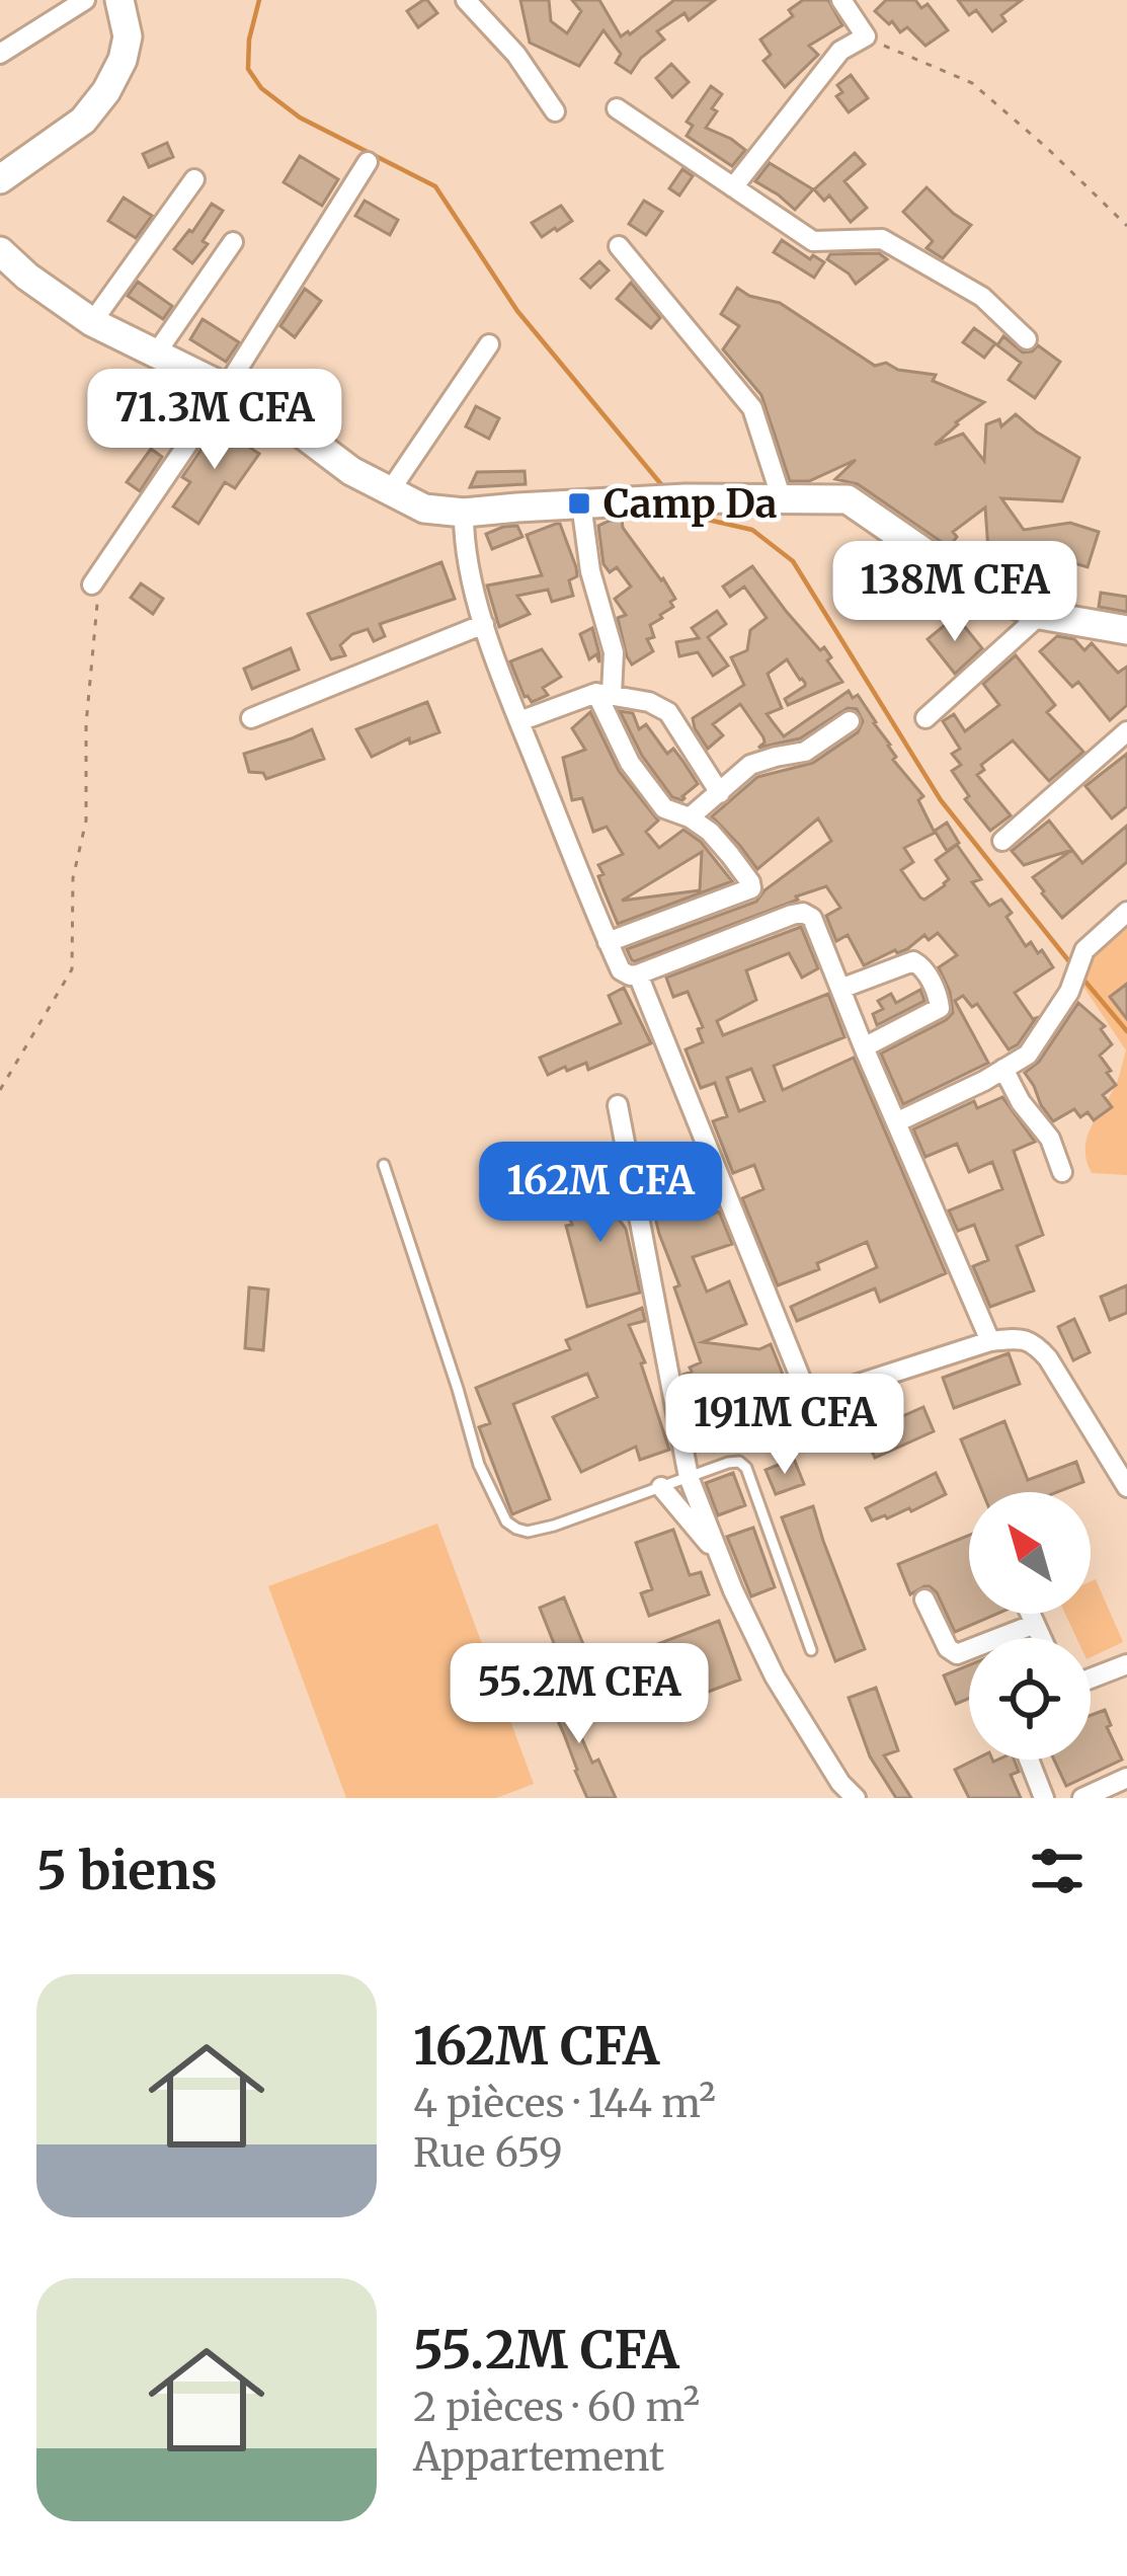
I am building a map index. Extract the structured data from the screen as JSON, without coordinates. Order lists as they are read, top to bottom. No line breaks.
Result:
{"places":{"transit":["Camp Da"]},"north":"top left","page":{"price":["71.3M CFA","138M CFA","162M CFA","191M CFA","55.2M CFA"],"heading":"5 biens","list":[{"name":"162M CFA","note":"4 pièces · 144 m² · Rue 659"},{"name":"55.2M CFA","note":"2 pièces · 60 m² · Appartement"}]}}
